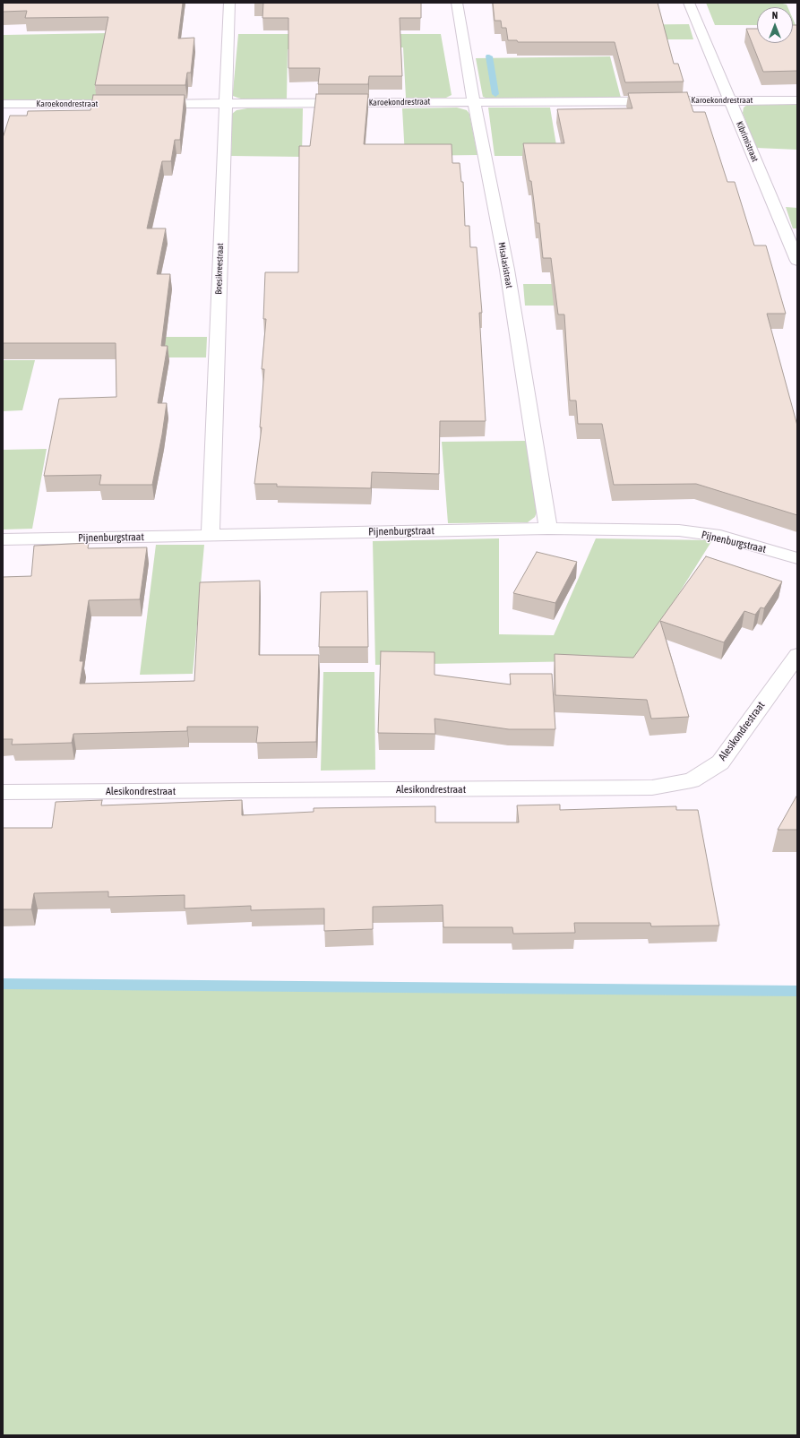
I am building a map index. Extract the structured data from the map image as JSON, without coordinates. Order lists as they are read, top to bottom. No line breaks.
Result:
{"streets":{"street":["Karoekondrestraat","Kibrimistraat","Misalasistraat","Boesikreestraat","Pijnenburgstraat","Alesikondrestraat"]},"crossings":[["Karoekondrestraat","Kibrimistraat"],["Karoekondrestraat","Misalasistraat"],["Karoekondrestraat","Boesikreestraat"],["Misalasistraat","Pijnenburgstraat"],["Boesikreestraat","Pijnenburgstraat"]],"north":"top"}
